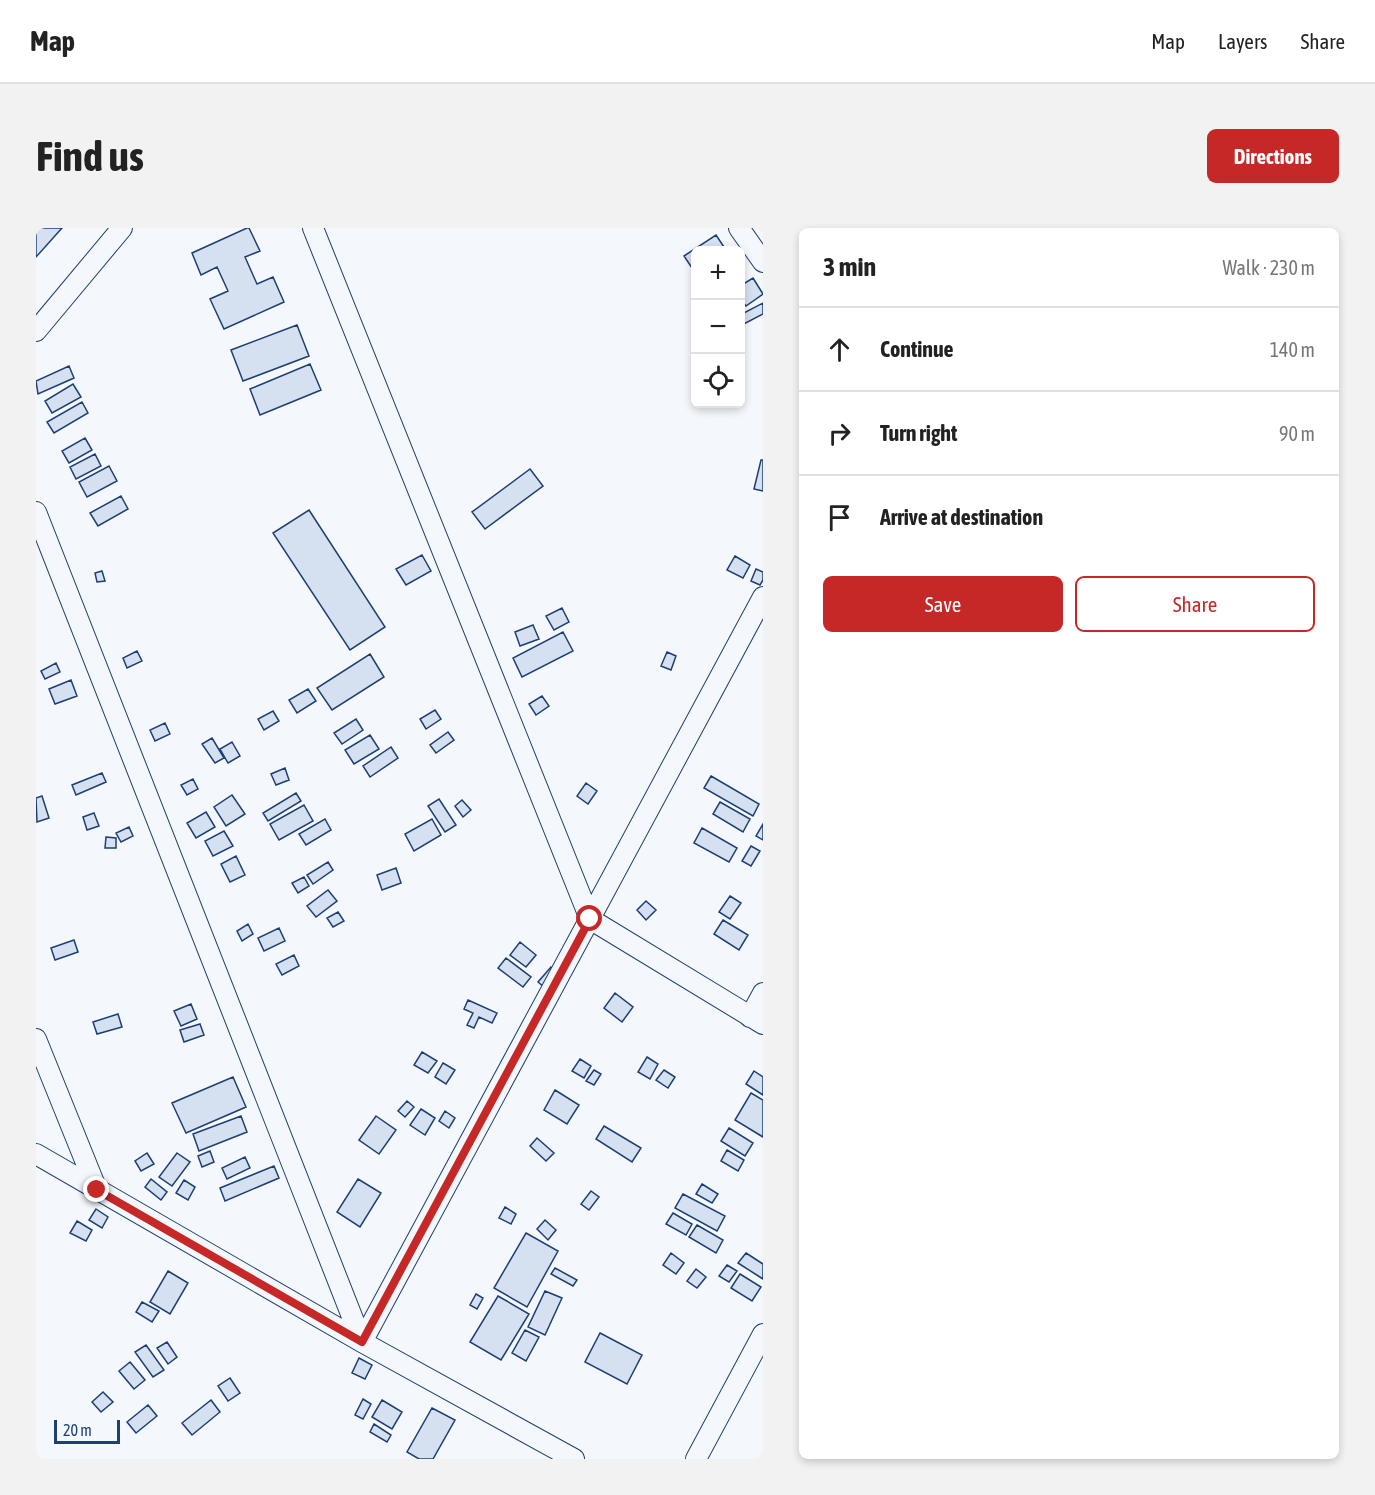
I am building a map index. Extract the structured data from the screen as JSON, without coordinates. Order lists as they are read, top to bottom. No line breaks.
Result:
{"scale_bar":"20 m","page":{"header":"Map","nav":["Map","Layers","Share"],"buttons":["Directions",["Save","Share"]],"title":"Find us","heading":["3 min","Walk · 230 m"],"map_buttons":["+","−"],"list":[["Continue","140 m"],["Turn right","90 m"],"Arrive at destination"],"scale":"20 m"}}
